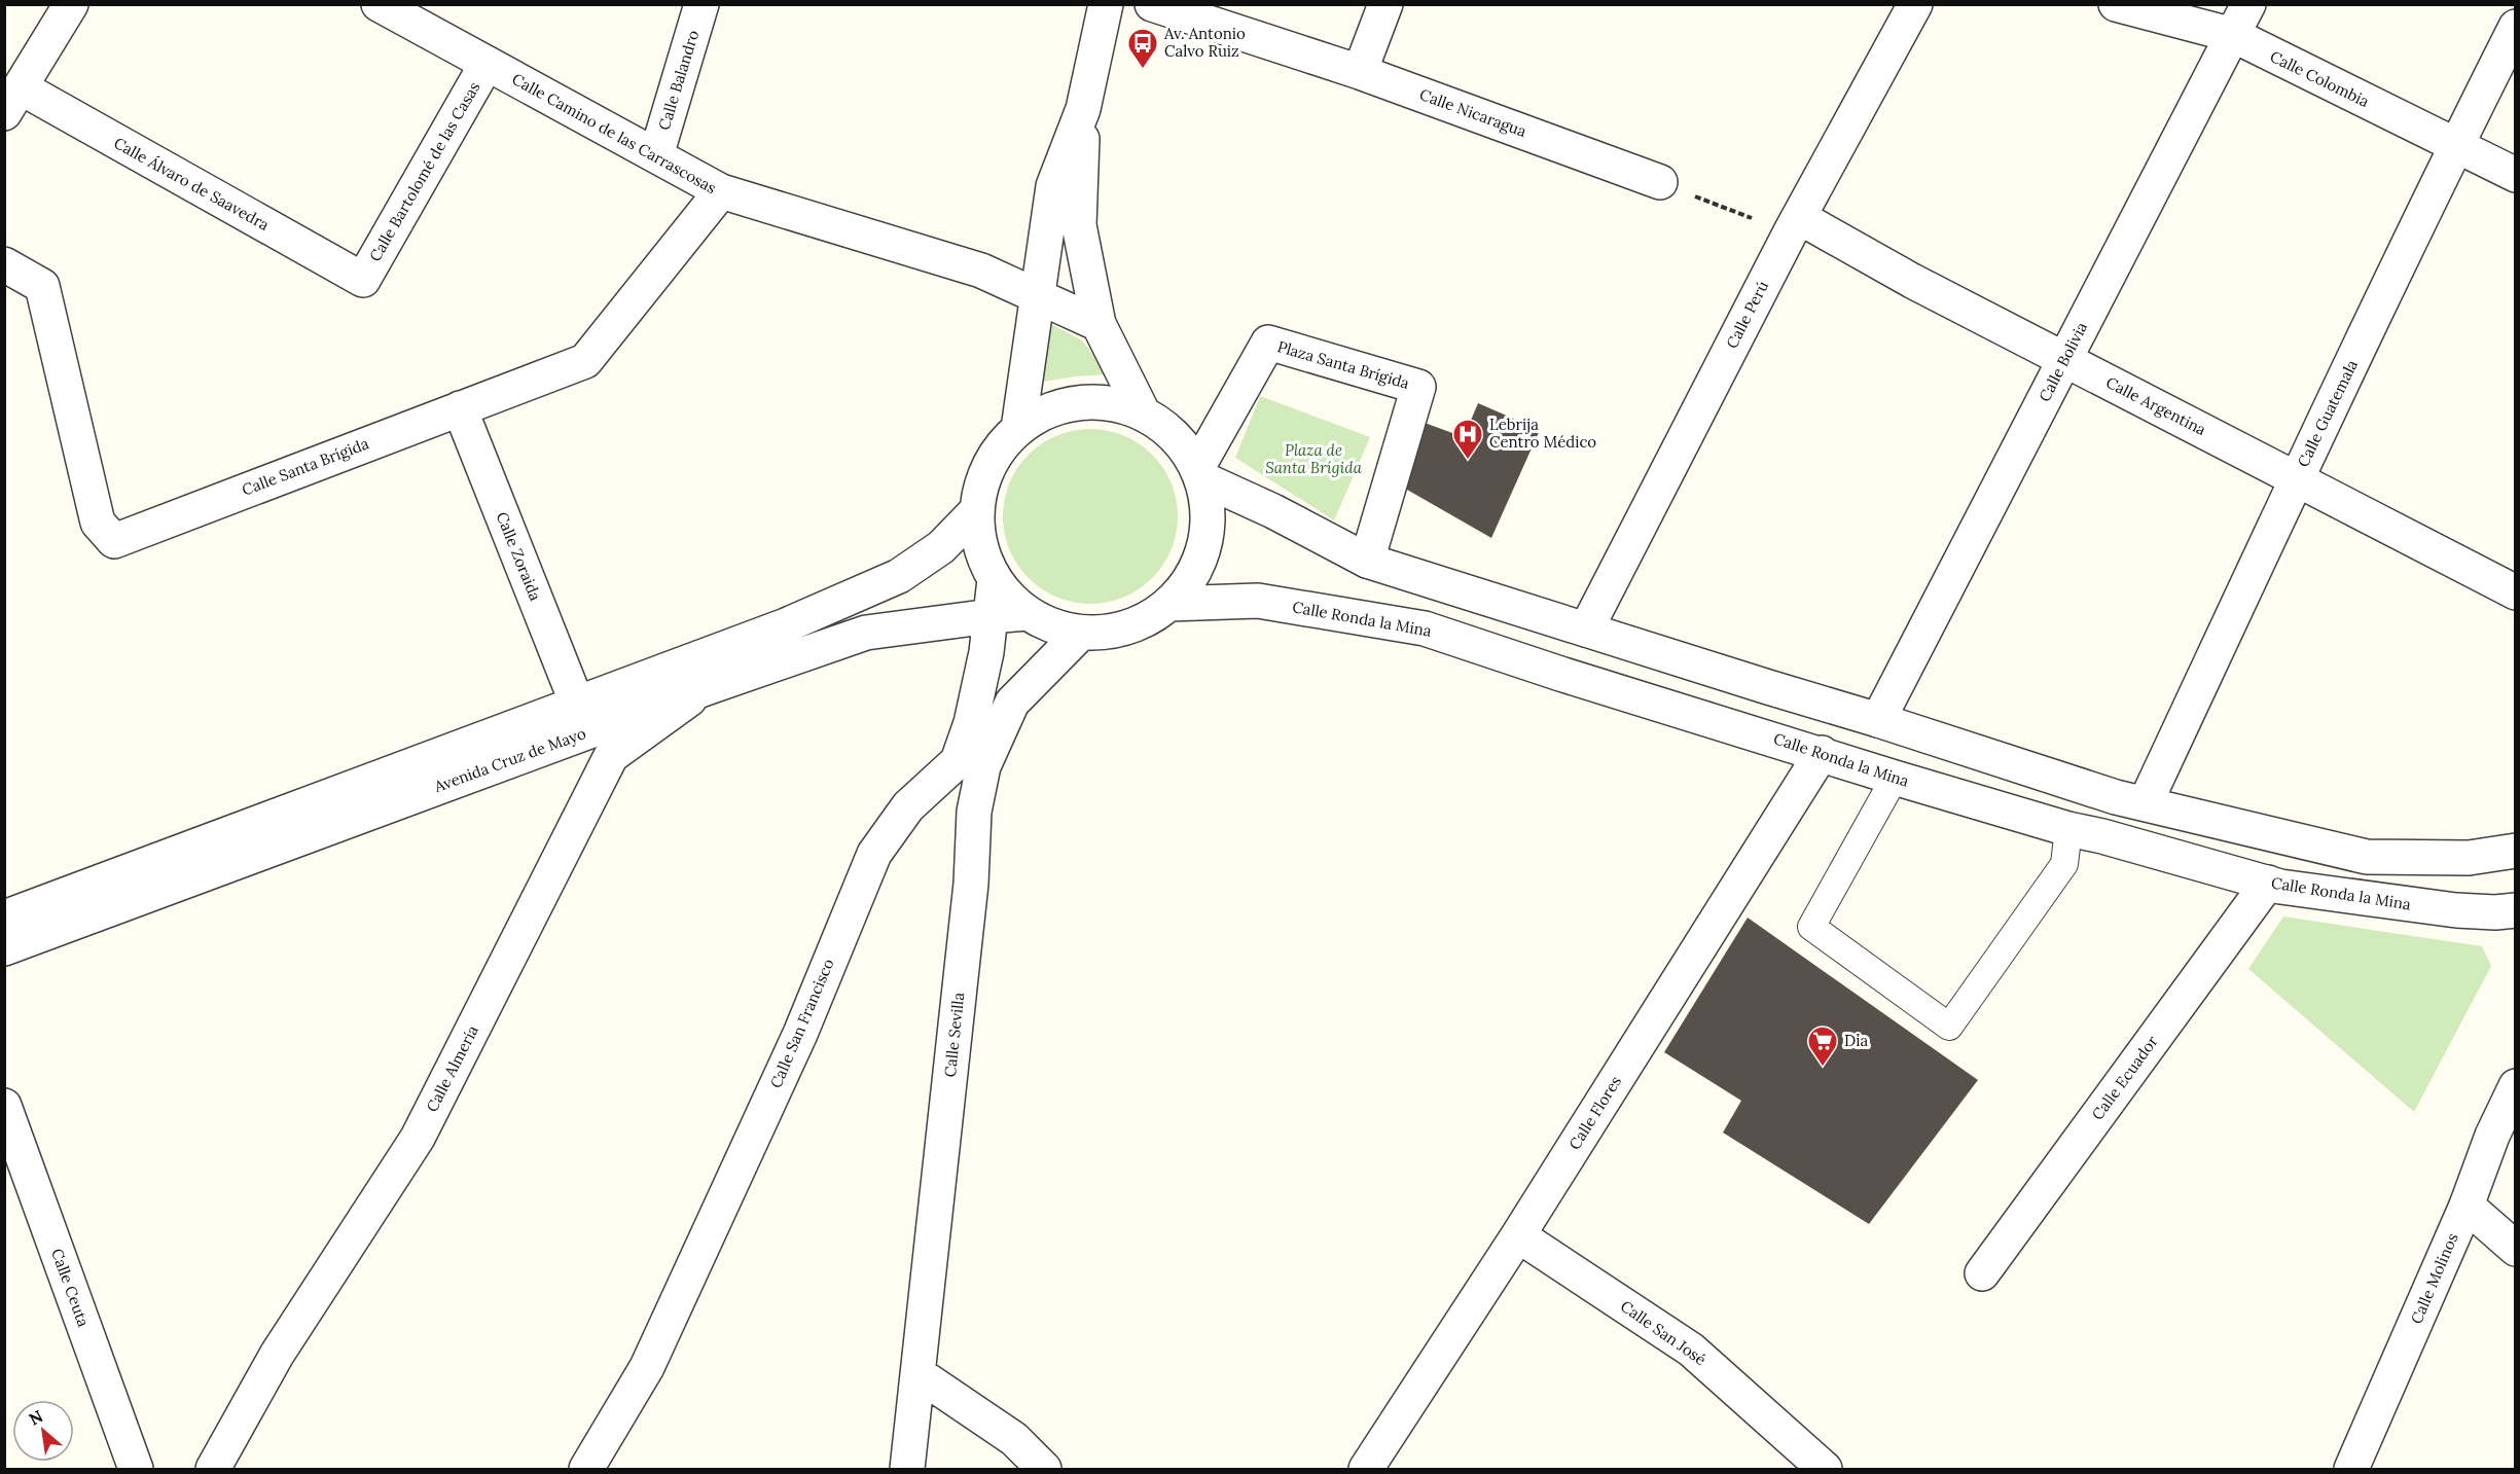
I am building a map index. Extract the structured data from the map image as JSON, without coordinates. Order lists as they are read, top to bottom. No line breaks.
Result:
{"streets":{"street":["Calle Colombia","Calle Balandro","Calle Nicaragua","Calle Camino de las Carrascosas","Calle Bartolomé de las Casas","Calle Álvaro de Saavedra","Calle Perú","Calle Bolivia","Plaza Santa Brígida","Calle Argentina","Calle Guatemala","Calle Santa Brígida","Calle Zoraida","Calle Ronda la Mina","Avenida Cruz de Mayo","Calle San Francisco","Calle Sevilla","Calle Almería","Calle Ecuador","Calle Flores","Calle Molinos","Calle Ceuta","Calle San José"]},"crossings":[["Calle Colombia","Calle Bolivia"],["Calle Colombia","Calle Guatemala"],["Calle Balandro","Calle Camino de las Carrascosas"],["Calle Camino de las Carrascosas","Calle Bartolomé de las Casas"],["Calle Camino de las Carrascosas","Calle Santa Brígida"],["Calle Bartolomé de las Casas","Calle Álvaro de Saavedra"],["Calle Perú","Calle Argentina"],["Calle Bolivia","Calle Argentina"],["Calle Argentina","Calle Guatemala"],["Calle Santa Brígida","Calle Zoraida"],["Calle Zoraida","Avenida Cruz de Mayo"],["Calle Ronda la Mina","Calle Ecuador"],["Calle Ronda la Mina","Calle Flores"],["Avenida Cruz de Mayo","Calle San Francisco"],["Avenida Cruz de Mayo","Calle Almería"],["Calle Flores","Calle San José"]],"parks":["Plaza de Santa Brígida"],"places":{"bus stop":["Av. Antonio Calvo Ruiz"],"hospital":["Lebrija Centro Médico"],"supermarket":["Dia"]},"north":"top left"}
